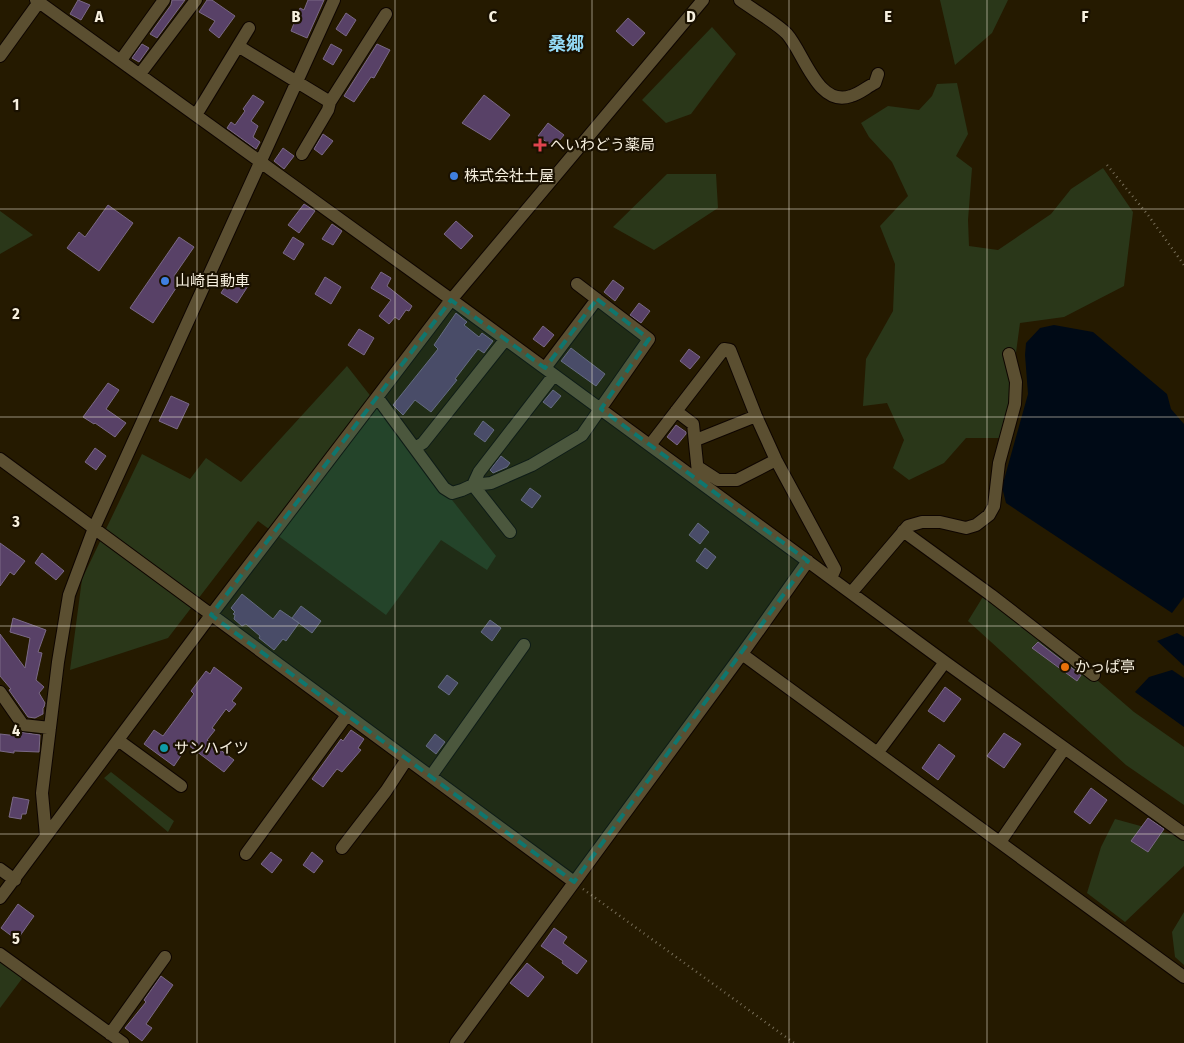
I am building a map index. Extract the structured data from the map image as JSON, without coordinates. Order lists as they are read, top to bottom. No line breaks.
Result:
{"districts":["桑郷"],"places":{"health":["へいわどう薬局"],"other":["株式会社土屋","山崎自動車","かっぱ亭","サンハイツ"]},"grid":{"columns":["A","B","C","D","E","F"],"rows":["1","2","3","4","5"]}}
